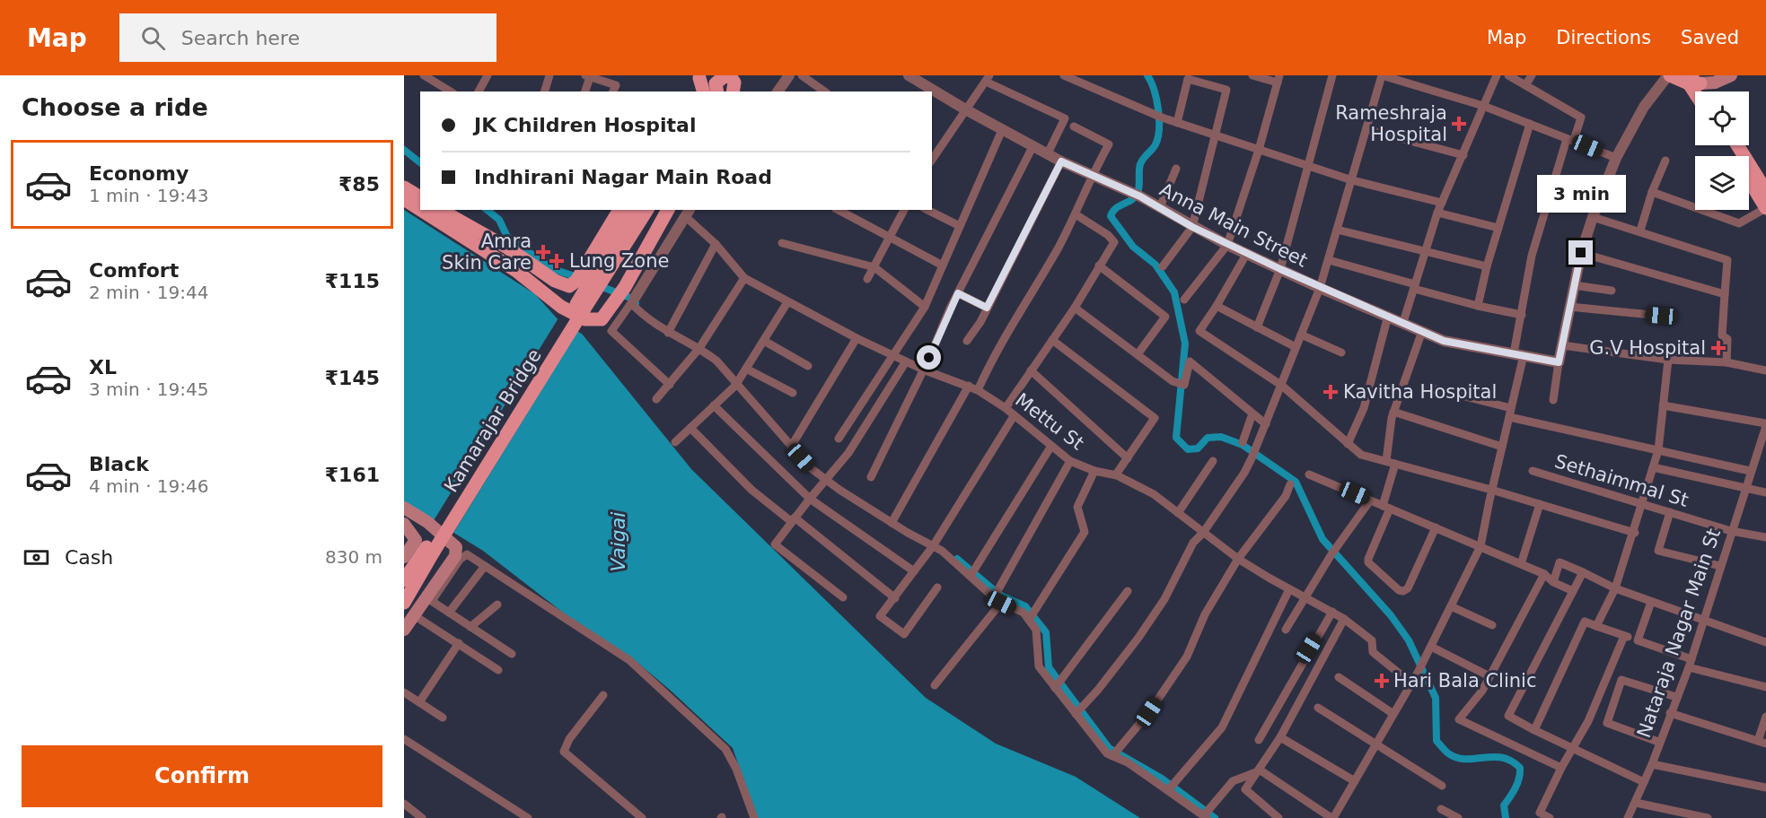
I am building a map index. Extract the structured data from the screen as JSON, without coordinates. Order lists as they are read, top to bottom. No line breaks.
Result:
{"streets":{"main road":["Kamarajar Bridge"],"street":["Anna Main Street","Mettu St","Sethaimmal St","Nataraja Nagar Main St"]},"crossings":[["Sethaimmal St","Nataraja Nagar Main St"]],"water":["Vaigai"],"places":{"health":["Rameshraja Hospital","Amra Skin Care","Lung Zone","G.V Hospital","Kavitha Hospital","Hari Bala Clinic"]},"page":{"header":"Map","search":"Search here","nav":["Map","Directions","Saved"],"heading":"Choose a ride","banner":["JK Children Hospital","Indhirani Nagar Main Road"],"list":[{"name":"Economy","note":"1 min · 19:43","value":"₹85"},{"name":"Comfort","note":"2 min · 19:44","value":"₹115"},{"name":"XL","note":"3 min · 19:45","value":"₹145"},{"name":"Black","note":"4 min · 19:46","value":"₹161"}],"bubble":"3 min","pay":["Cash","830 m"],"buttons":"Confirm"}}
